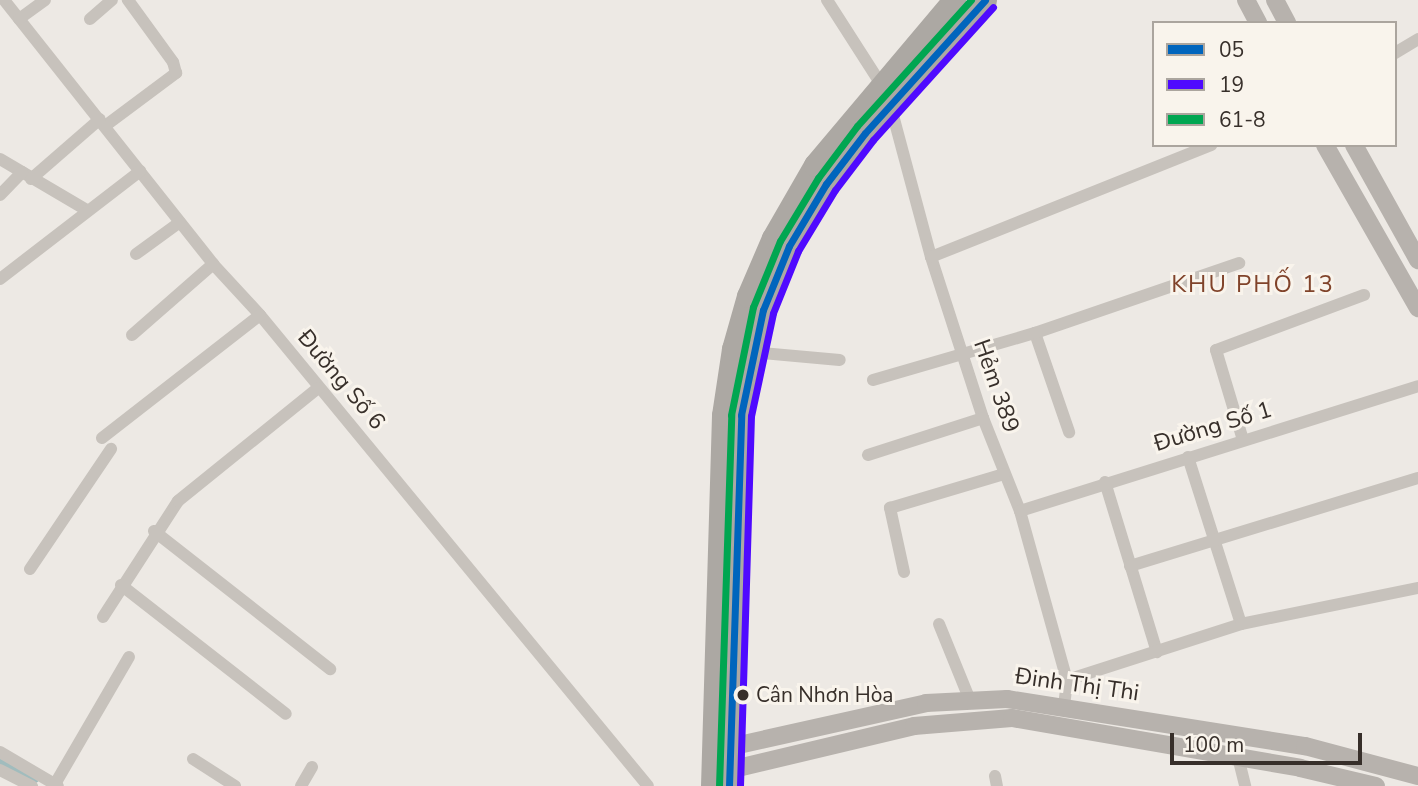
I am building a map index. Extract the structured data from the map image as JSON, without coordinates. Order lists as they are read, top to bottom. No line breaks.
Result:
{"streets":{"street":["Đường Số 6","Hẻm 389","Đường Số 1","Đinh Thị Thi"]},"crossings":[["Hẻm 389","Đường Số 1"]],"districts":["KHU PHỐ 13"],"places":["Cân Nhơn Hòa"],"lines":["transit line 05","transit line 61-8","transit line 19"],"legend":["05","19","61-8"],"scale_bar":"100 m"}
